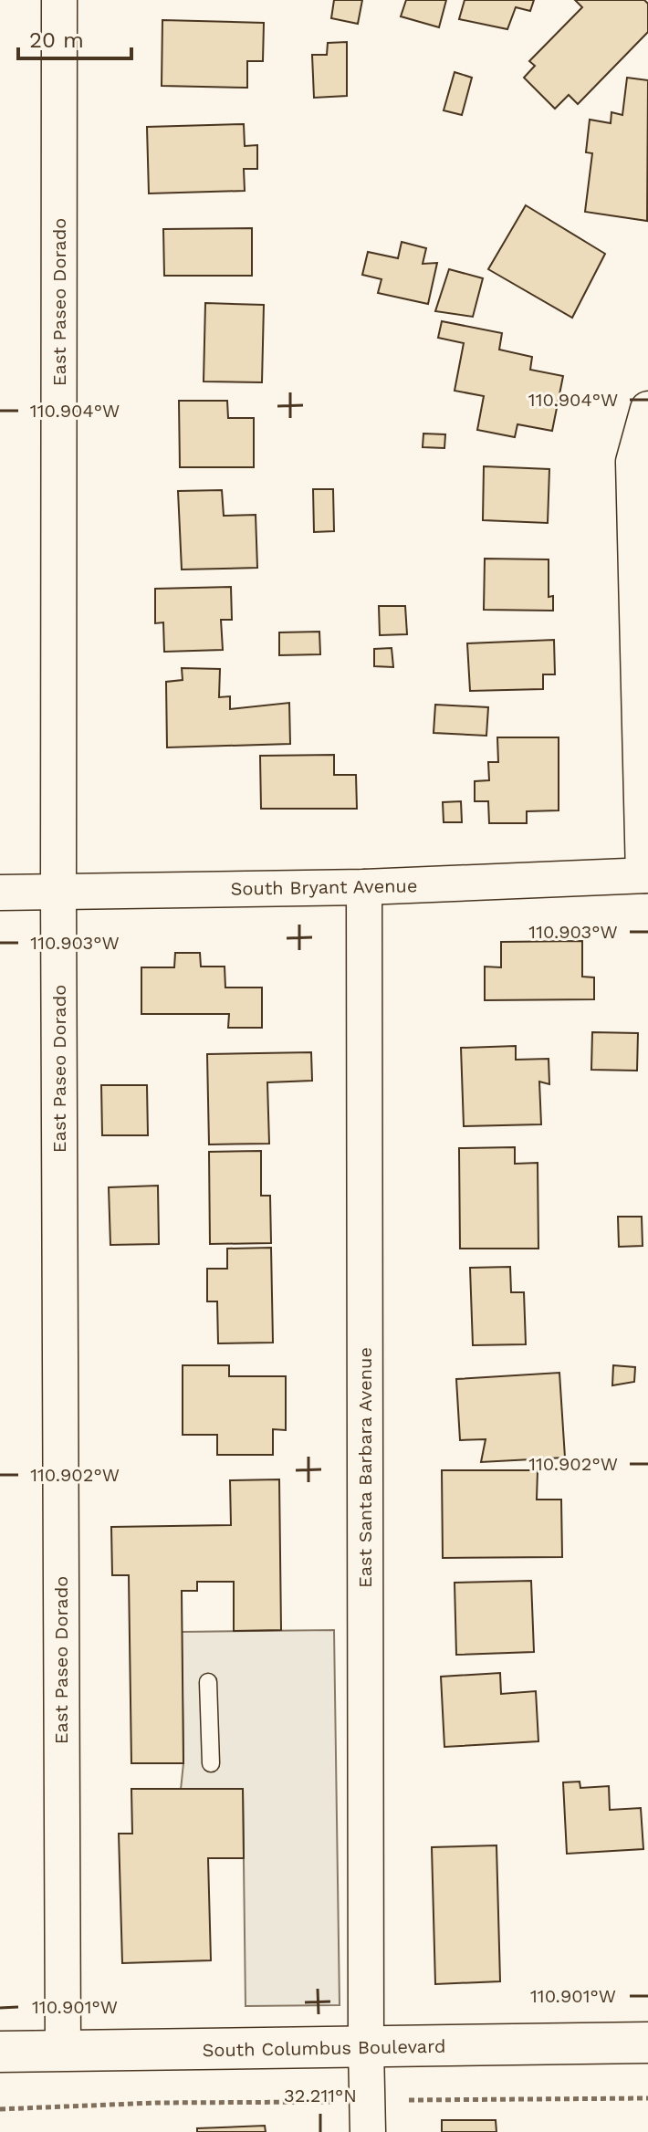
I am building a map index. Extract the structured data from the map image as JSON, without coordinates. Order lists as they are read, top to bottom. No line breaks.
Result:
{"streets":{"street":["East Paseo Dorado","South Bryant Avenue","East Santa Barbara Avenue","South Columbus Boulevard"]},"crossings":[["East Paseo Dorado","South Bryant Avenue"],["East Paseo Dorado","South Columbus Boulevard"],["South Bryant Avenue","East Santa Barbara Avenue"],["East Santa Barbara Avenue","South Columbus Boulevard"]],"scale_bar":"20 m","coordinates":["110.904°W","110.903°W","110.902°W","110.901°W","32.211°N"]}
